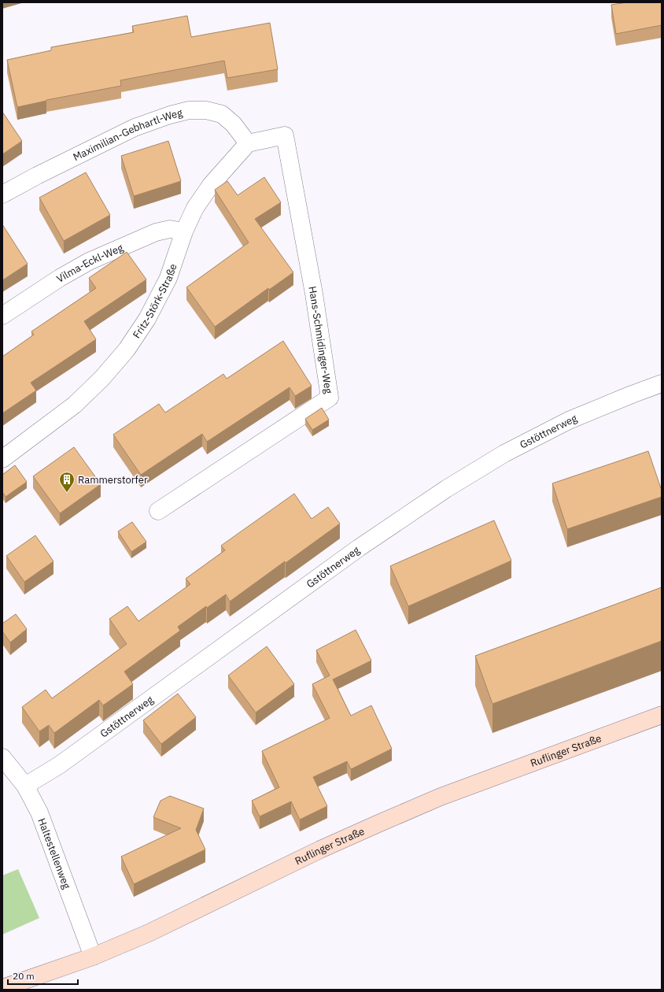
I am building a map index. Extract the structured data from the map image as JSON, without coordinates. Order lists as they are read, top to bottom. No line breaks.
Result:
{"streets":{"street":["Maximilian-Gebhartl-Weg","Vilma-Eckl-Weg","Fritz-Störk-Straße","Hans-Schmidinger-Weg","Gstöttnerweg","Ruflinger Straße","Haltestellenweg"]},"crossings":[["Maximilian-Gebhartl-Weg","Fritz-Störk-Straße"],["Maximilian-Gebhartl-Weg","Hans-Schmidinger-Weg"],["Vilma-Eckl-Weg","Fritz-Störk-Straße"],["Fritz-Störk-Straße","Hans-Schmidinger-Weg"],["Gstöttnerweg","Haltestellenweg"],["Ruflinger Straße","Haltestellenweg"]],"places":{"building":["Rammerstorfer"]},"scale_bar":"20 m"}
